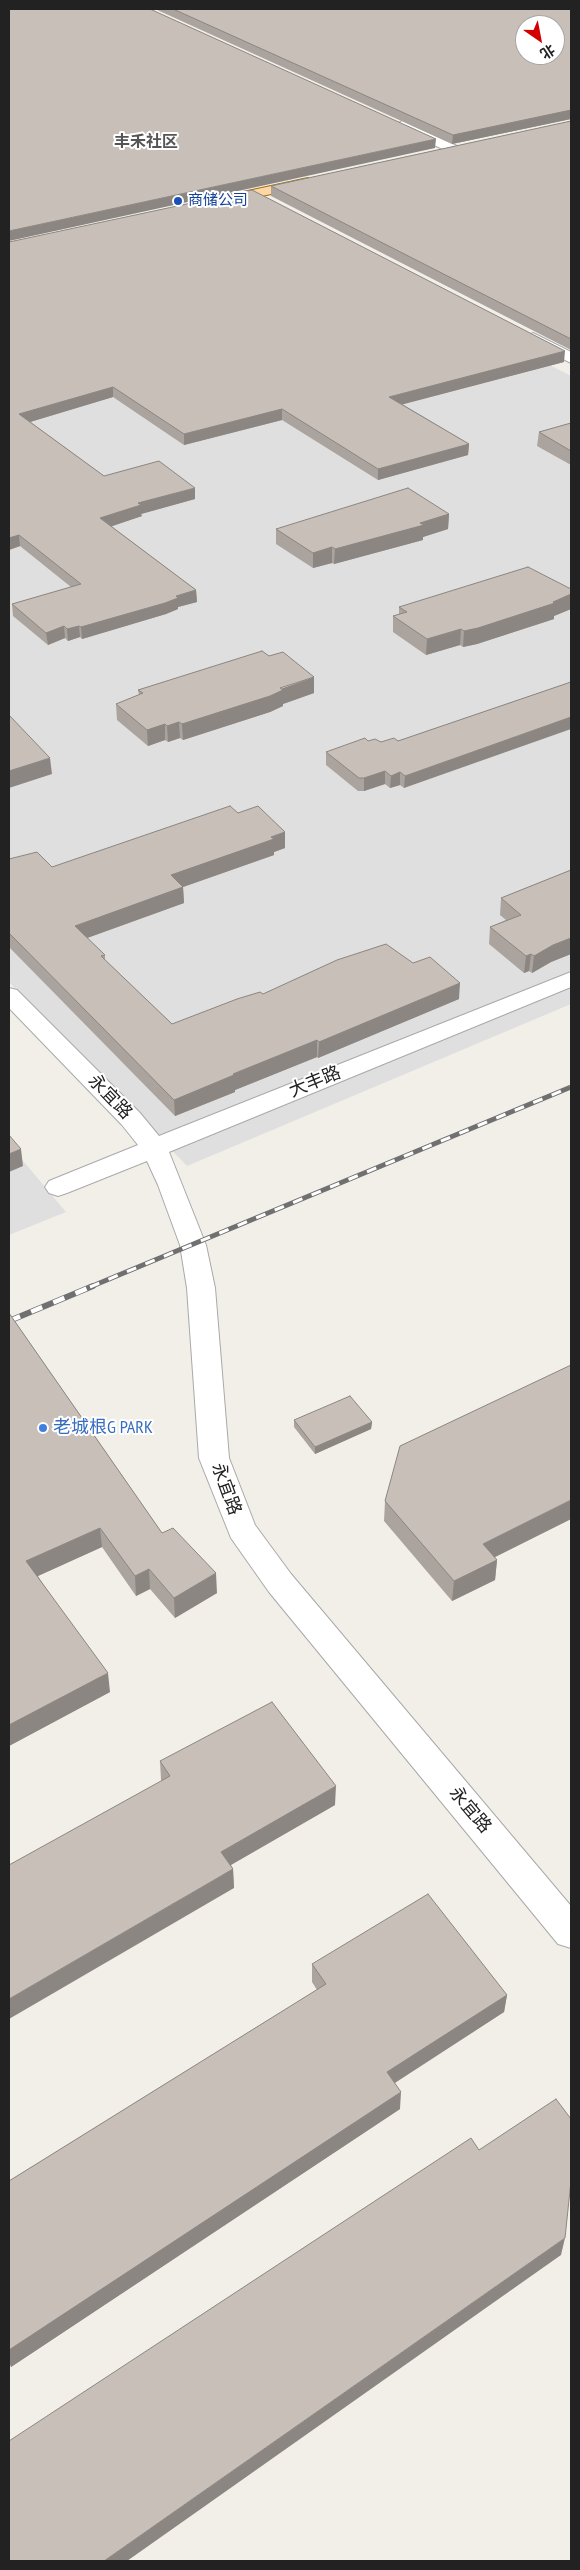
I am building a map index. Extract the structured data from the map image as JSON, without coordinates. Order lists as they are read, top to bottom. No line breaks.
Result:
{"streets":{"street":["大丰路","永宜路"]},"crossings":[["大丰路","永宜路"]],"districts":["丰禾社区"],"places":["商储公司","老城根G PARK"],"north":"bottom right"}
